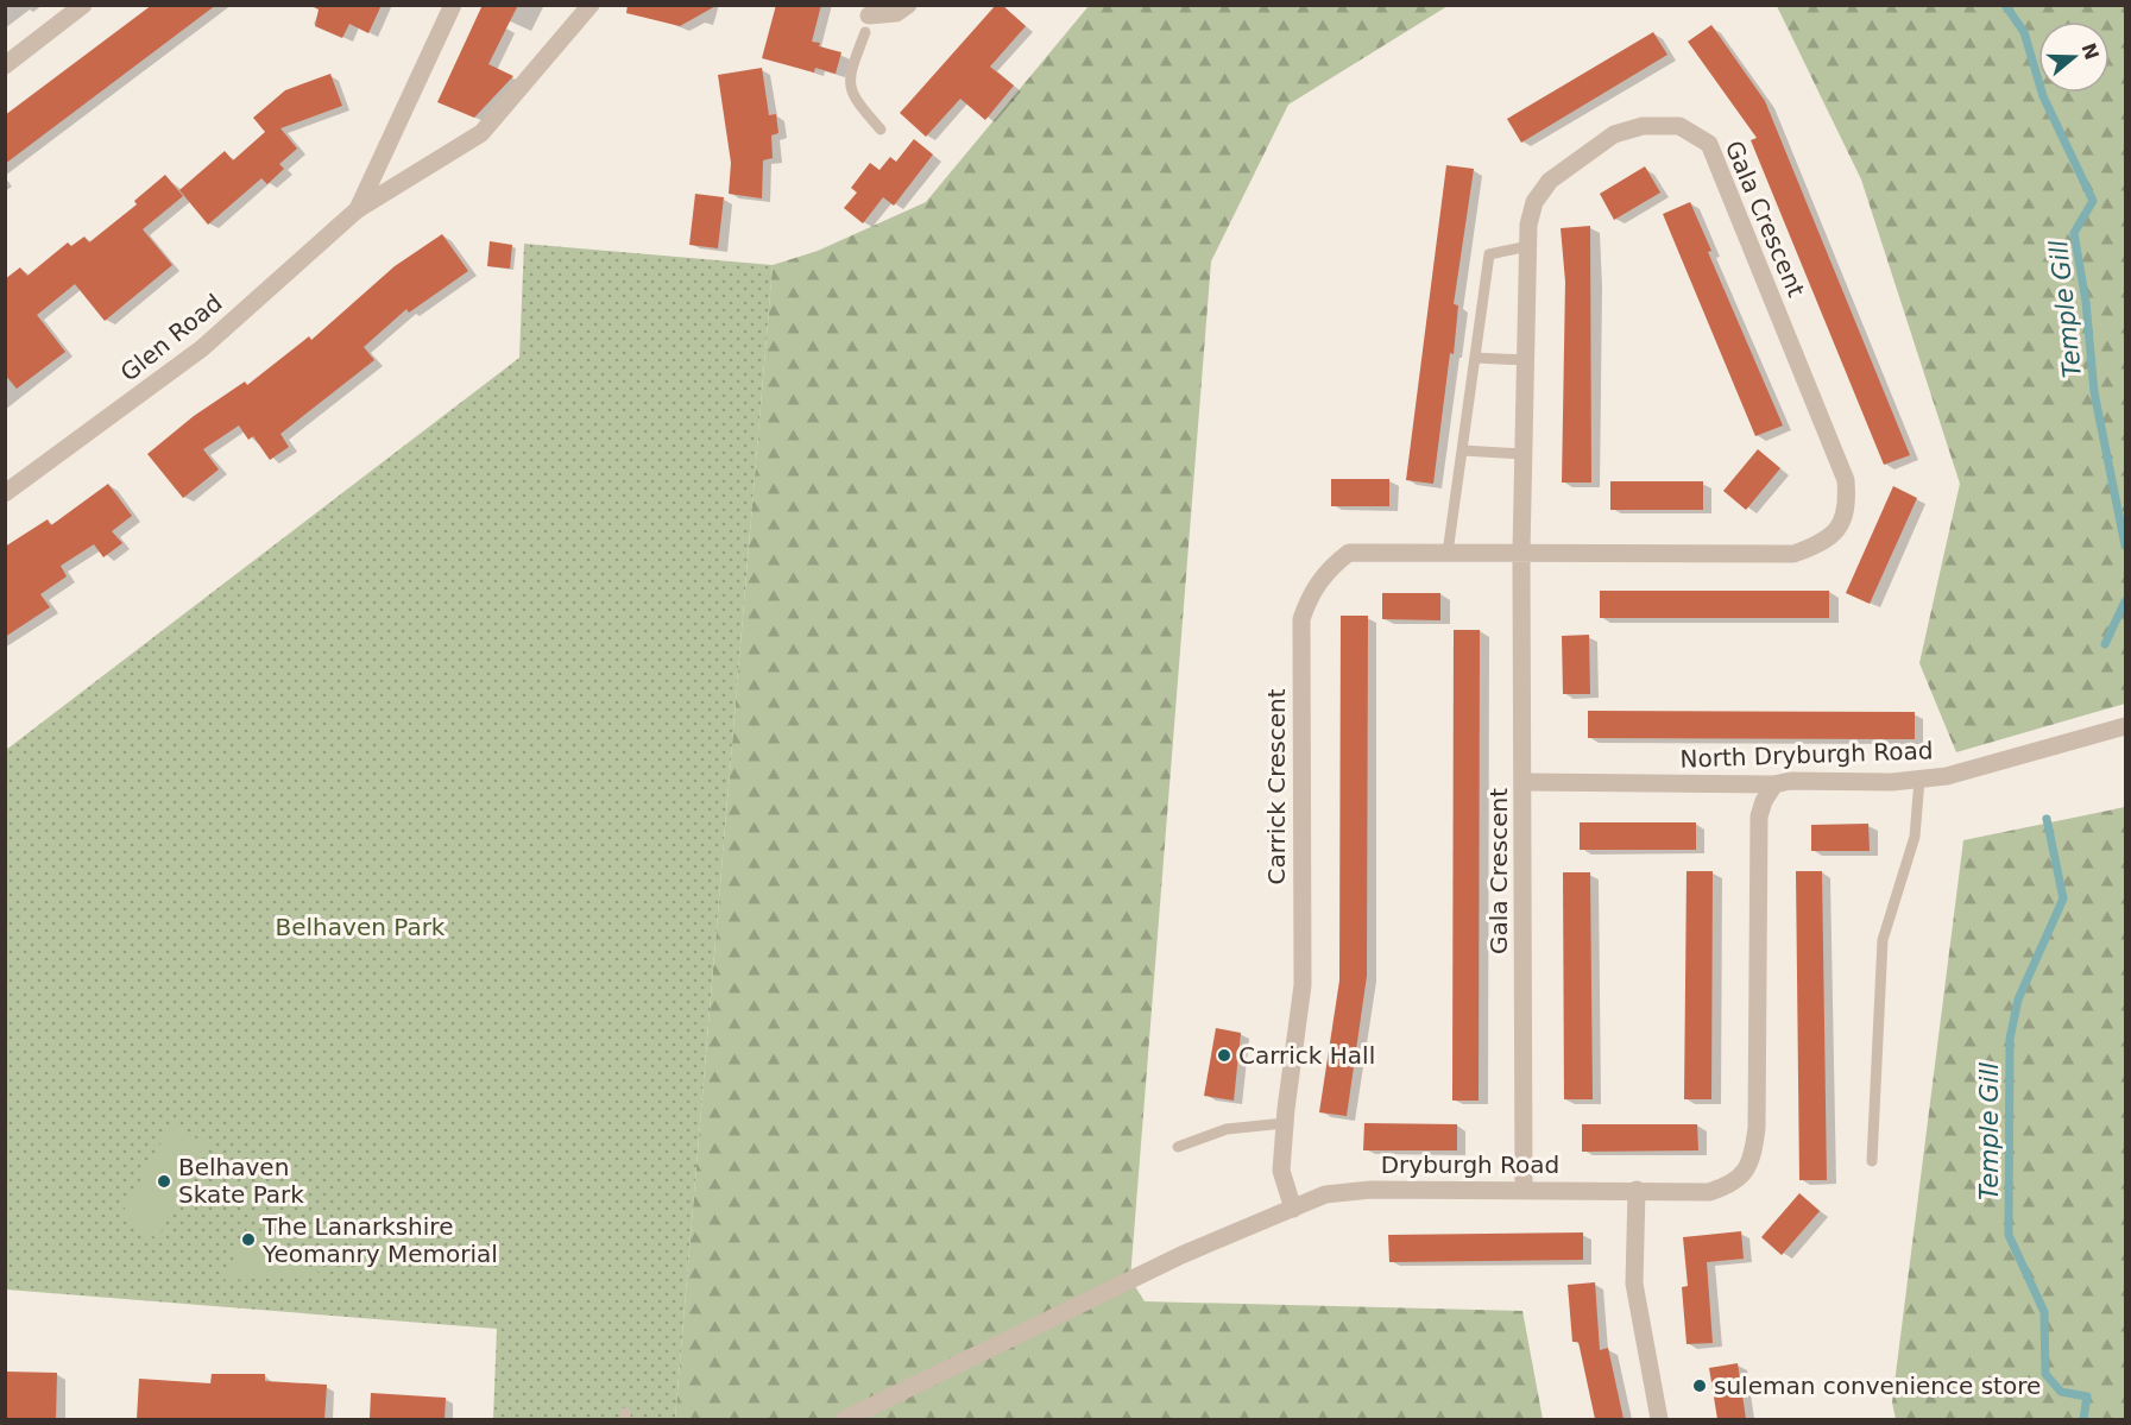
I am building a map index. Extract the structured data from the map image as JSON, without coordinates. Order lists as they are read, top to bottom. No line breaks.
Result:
{"streets":{"street":["Gala Crescent","Glen Road","North Dryburgh Road","Carrick Crescent","Dryburgh Road"]},"crossings":[["Gala Crescent","North Dryburgh Road"],["Gala Crescent","Carrick Crescent"],["Gala Crescent","Dryburgh Road"],["North Dryburgh Road","Dryburgh Road"],["Carrick Crescent","Dryburgh Road"]],"water":["Temple Gill"],"parks":["Belhaven Park"],"places":["Carrick Hall","Belhaven Skate Park","The Lanarkshire Yeomanry Memorial","suleman convenience store"],"north":"right"}
